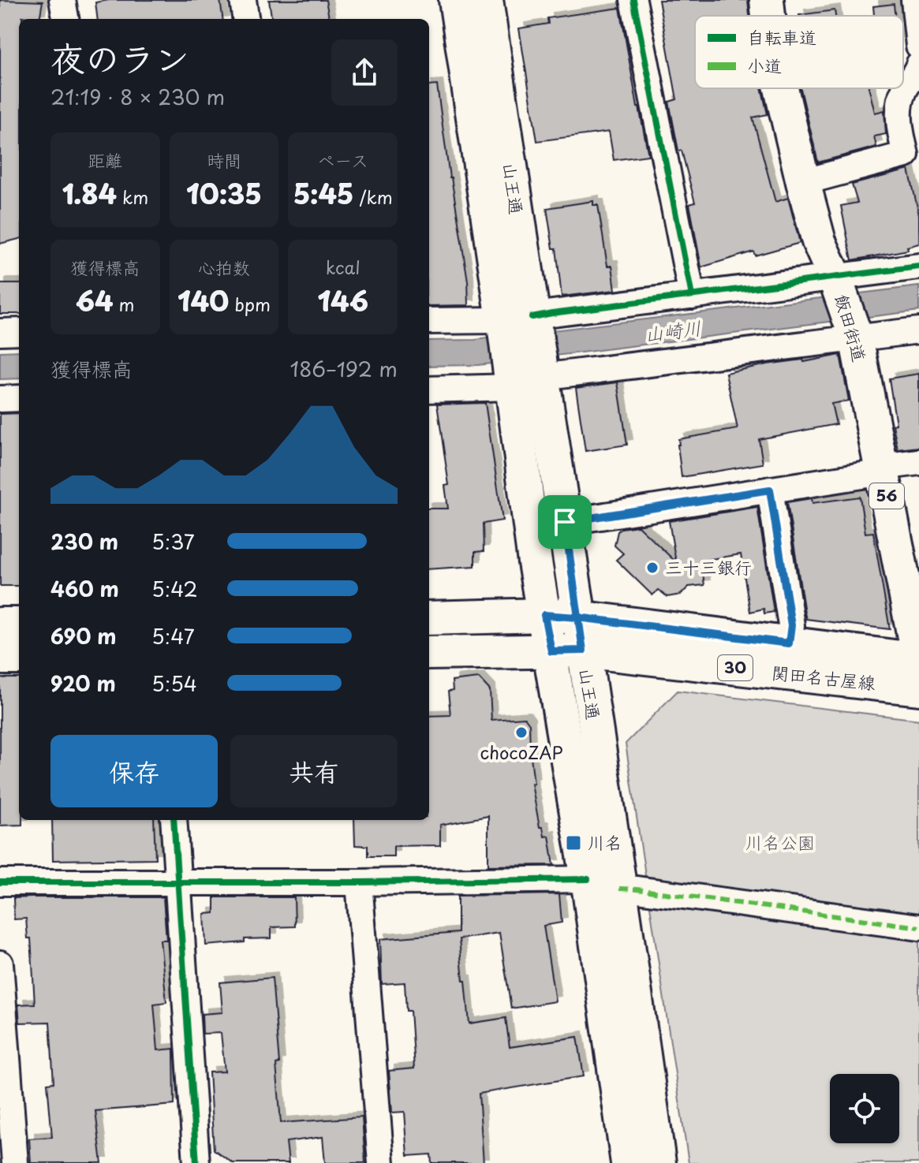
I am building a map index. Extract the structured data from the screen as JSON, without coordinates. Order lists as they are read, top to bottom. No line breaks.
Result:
{"streets":{"main road":["山王通","飯田街道","56","30","関田名古屋線"]},"crossings":[["山王通","関田名古屋線"],["飯田街道","関田名古屋線"]],"water":["山崎川"],"parks":["川名公園"],"places":{"other":["三十三銀行","chocoZAP"],"transit":["川名"]},"legend":["自転車道","小道"],"page":{"heading":["夜のラン","21:19 · 8 × 230 m"],"stats":[["距離","1.84 km"],["時間","10:35"],["ペース","5:45 /km"],["獲得標高","64 m"],["心拍数","140 bpm"],["kcal","146"]],"chart":["獲得標高","186–192 m"],"list":[{"name":"230 m","note":"5:37"},{"name":"460 m","note":"5:42"},{"name":"690 m","note":"5:47"},{"name":"920 m","note":"5:54"}],"buttons":["保存","共有"]}}
